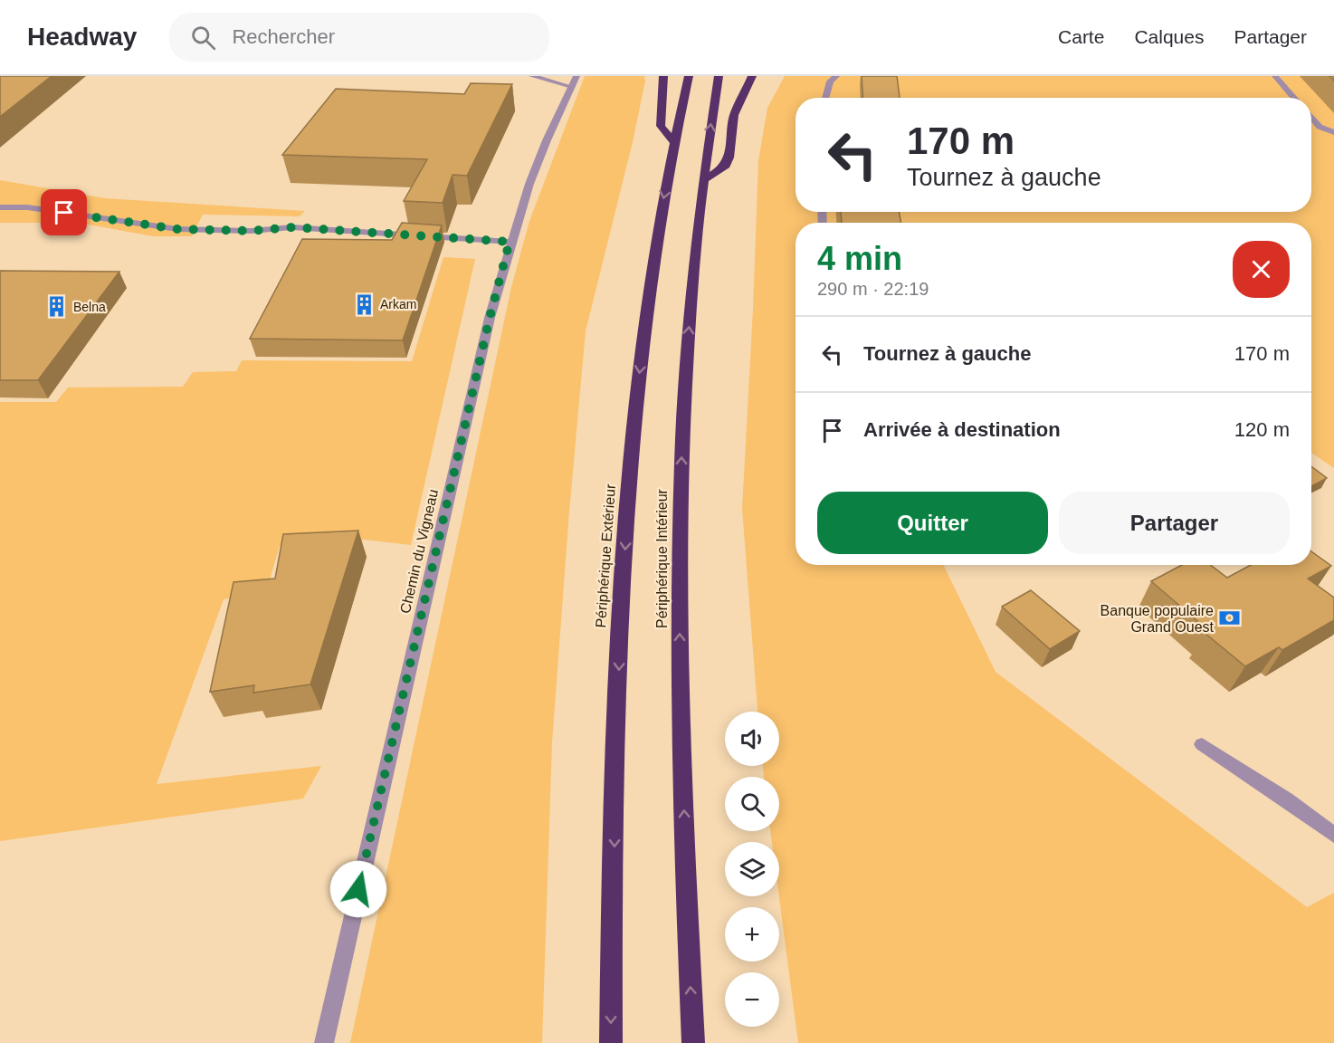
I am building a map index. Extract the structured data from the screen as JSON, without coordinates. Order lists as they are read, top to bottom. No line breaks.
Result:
{"streets":{"highway":["Périphérique Extérieur","Périphérique Intérieur"],"street":["Chemin du Vigneau"]},"one_way":["Périphérique Extérieur","Périphérique Intérieur"],"places":{"building":["Arkam","Belna"],"bank":["Banque populaire Grand Ouest"]},"page":{"header":"Headway","search":"Rechercher","nav":["Carte","Calques","Partager"],"turn":["170 m","Tournez à gauche"],"heading":["4 min","290 m · 22:19"],"list":[{"name":"Tournez à gauche","value":"170 m"},{"name":"Arrivée à destination","value":"120 m"}],"buttons":["Quitter","Partager"],"map_buttons":["+","−"]}}
